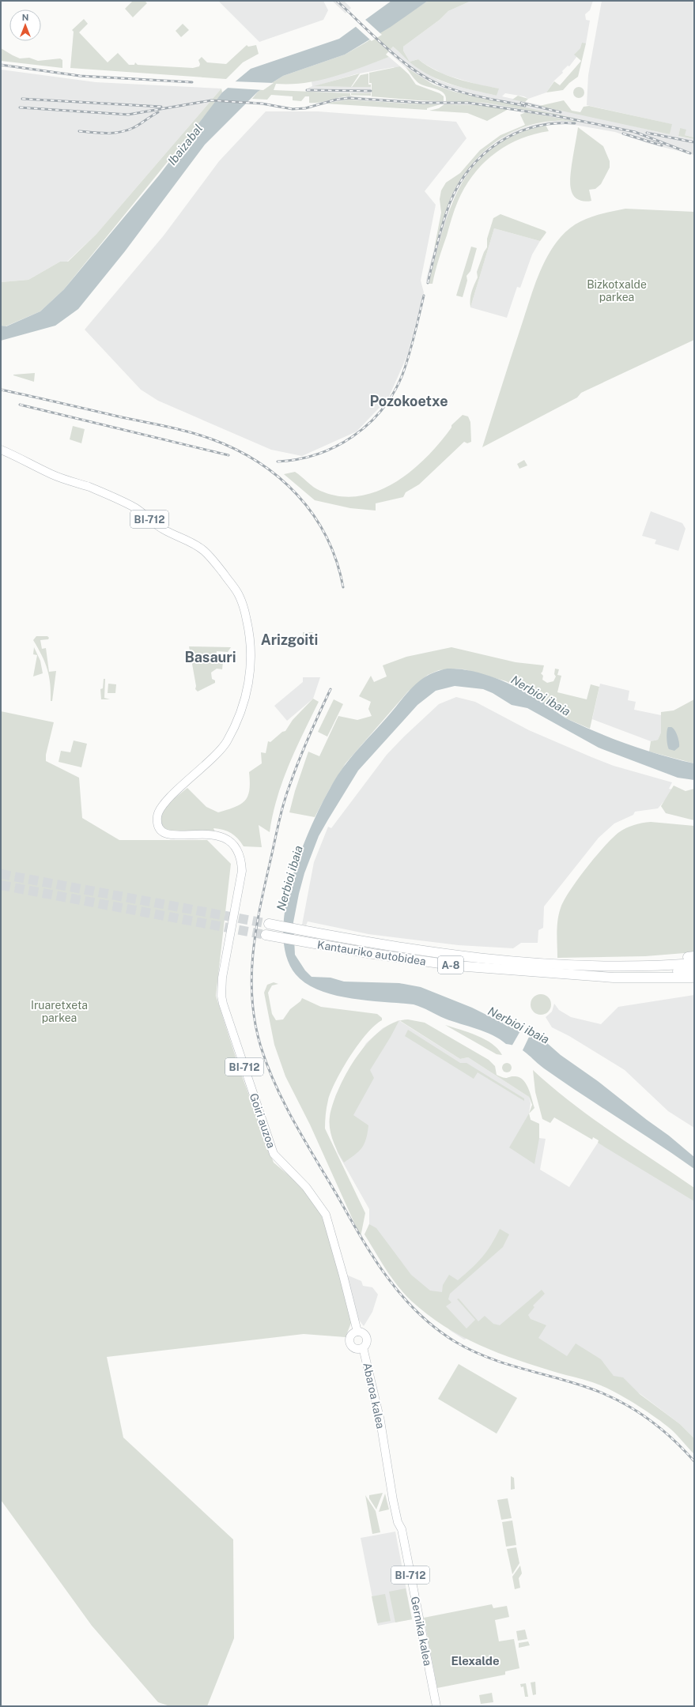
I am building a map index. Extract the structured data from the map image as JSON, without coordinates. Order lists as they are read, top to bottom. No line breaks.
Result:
{"streets":{"highway":["Kantauriko autobidea","A-8"],"main road":["BI-712","Goiri auzoa","Abaroa kalea","Gernika kalea"]},"crossings":[["BI-712","Goiri auzoa"],["BI-712","Abaroa kalea"],["Kantauriko autobidea","A-8"],["Goiri auzoa","Abaroa kalea"],["Abaroa kalea","Gernika kalea"]],"districts":["Pozokoetxe","Arizgoiti","Basauri","Elexalde"],"water":["Ibaizabal","Nerbioi ibaia"],"parks":["Bizkotxalde parkea","Iruaretxeta parkea"],"north":"top"}
